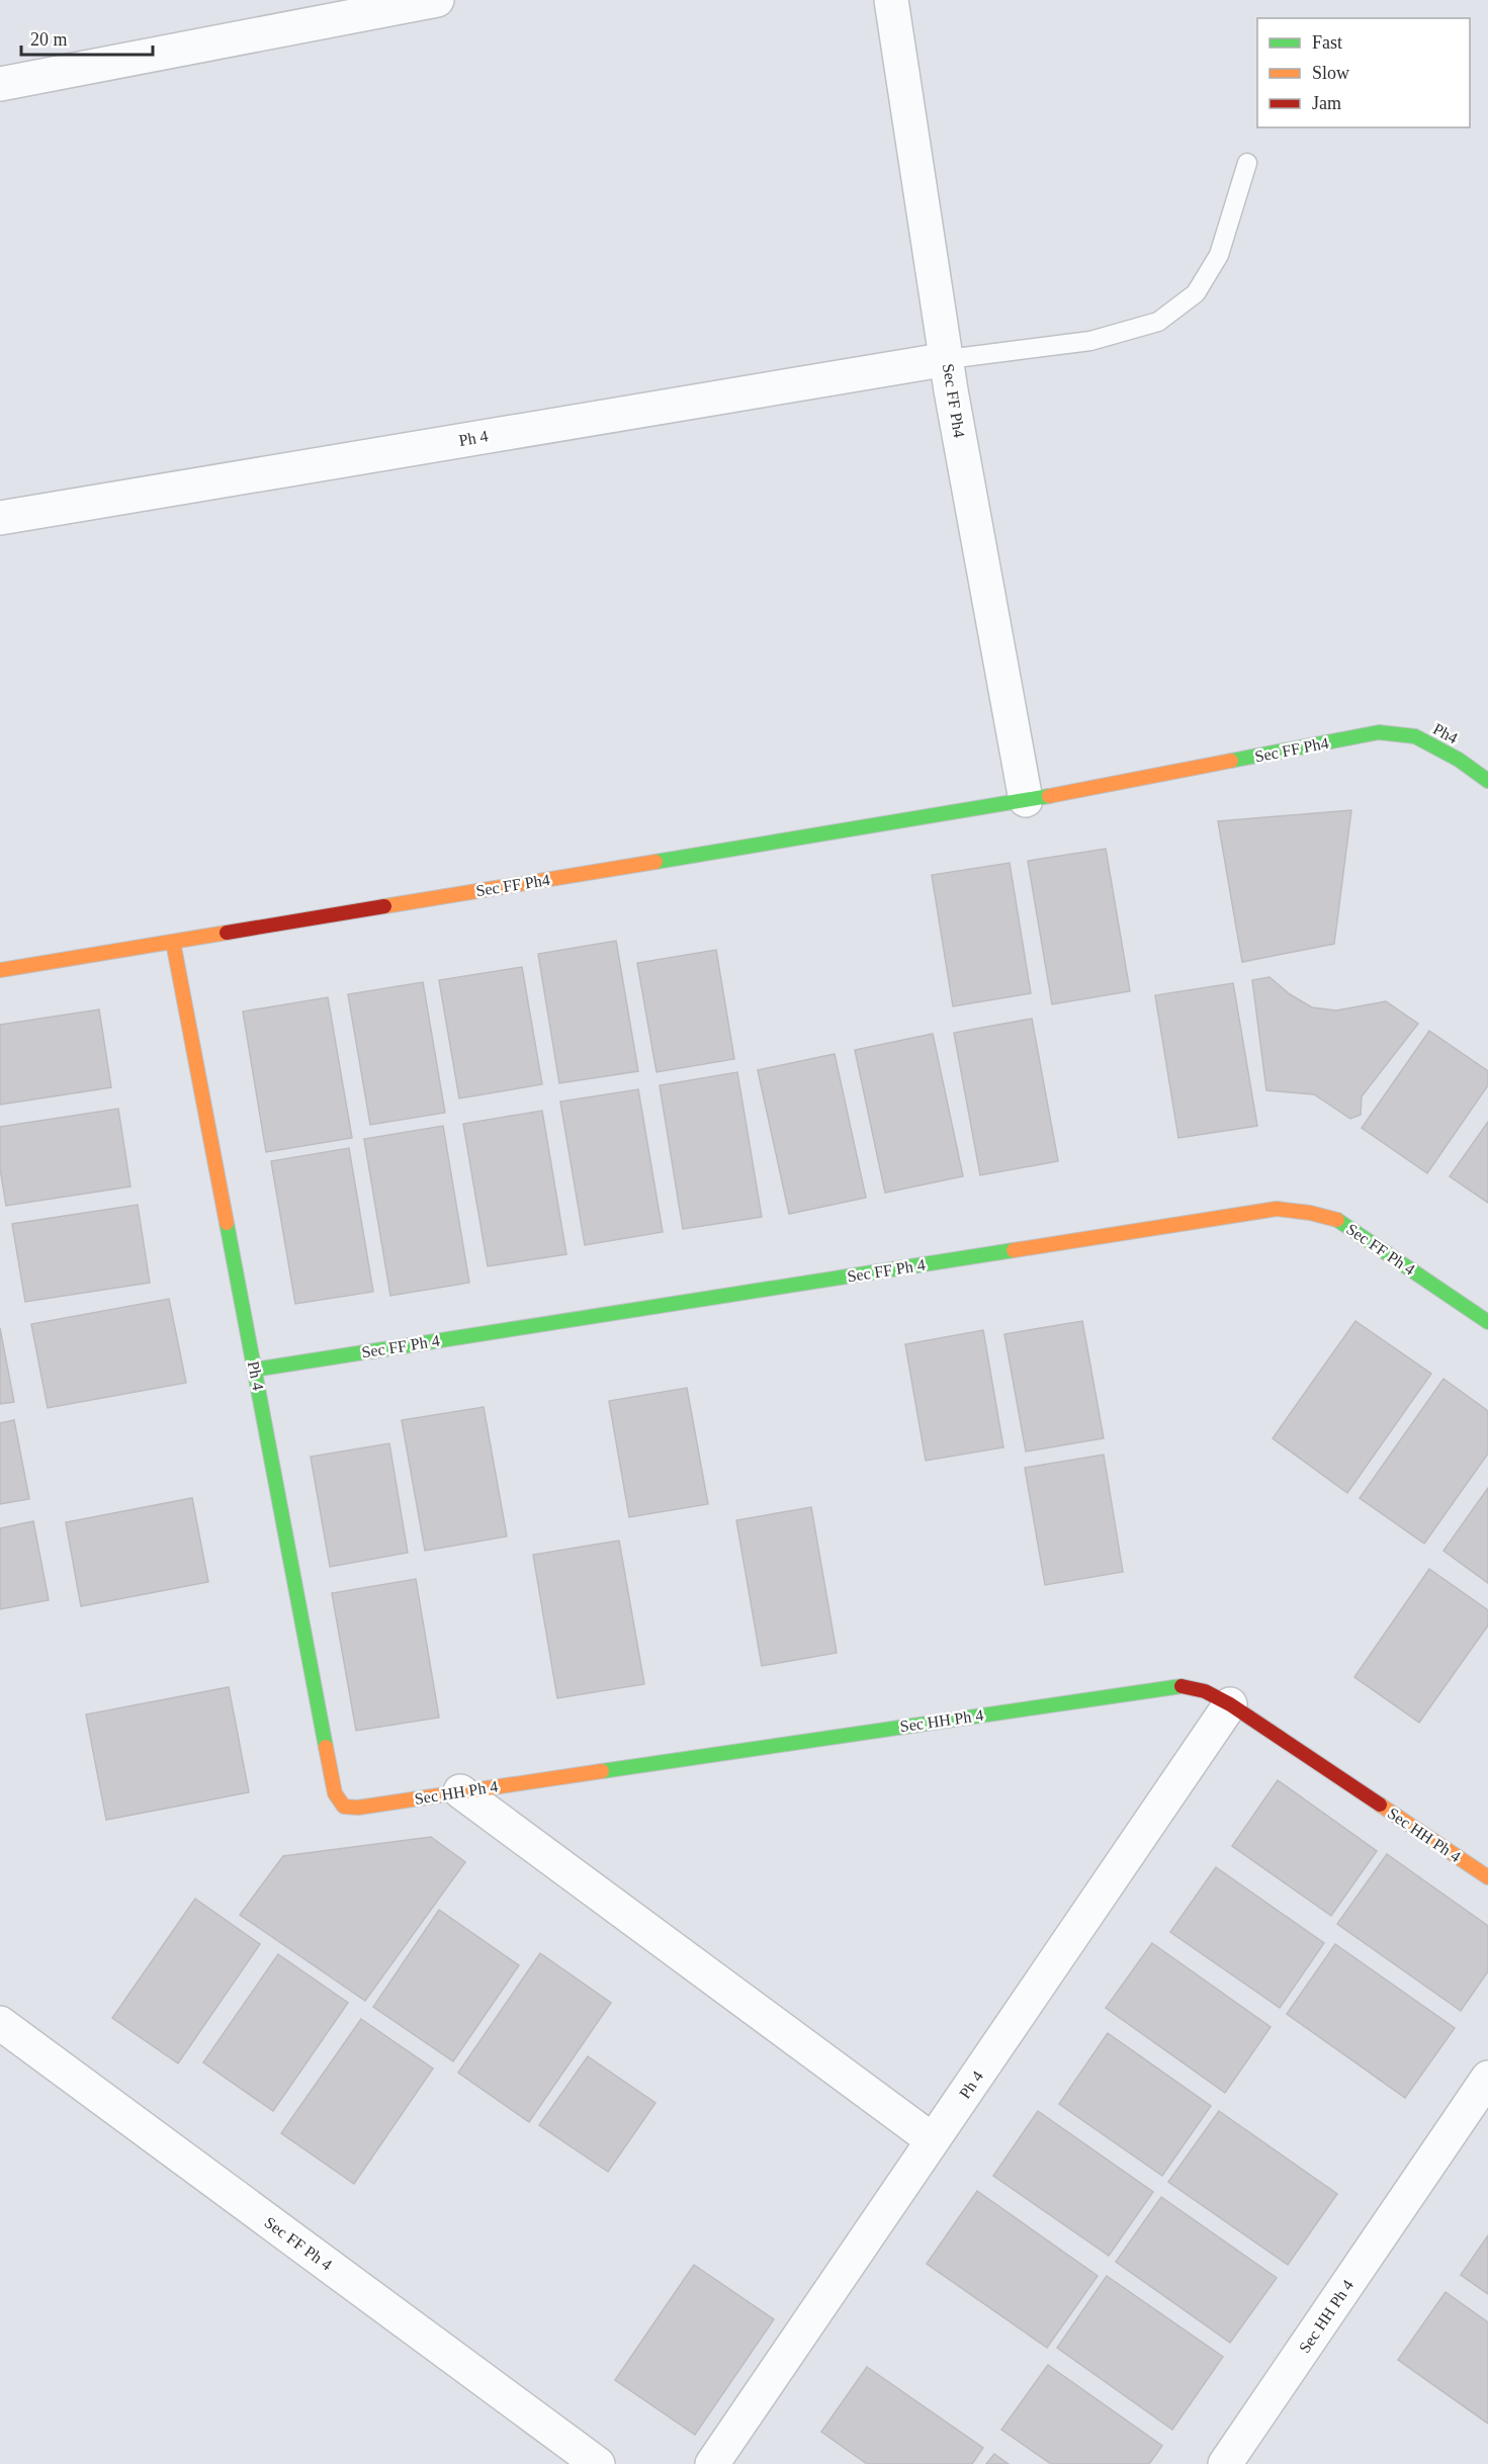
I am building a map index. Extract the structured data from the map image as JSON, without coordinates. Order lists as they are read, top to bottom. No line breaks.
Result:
{"streets":{"street":["Sec FF Ph4","Ph 4","Ph4","Sec FF Ph 4","Sec HH Ph 4"]},"crossings":[["Sec FF Ph4","Ph 4"],["Sec FF Ph4","Ph4"],["Ph 4","Sec FF Ph 4"],["Ph 4","Sec HH Ph 4"]],"legend":["Fast","Slow","Jam"],"scale_bar":"20 m"}
